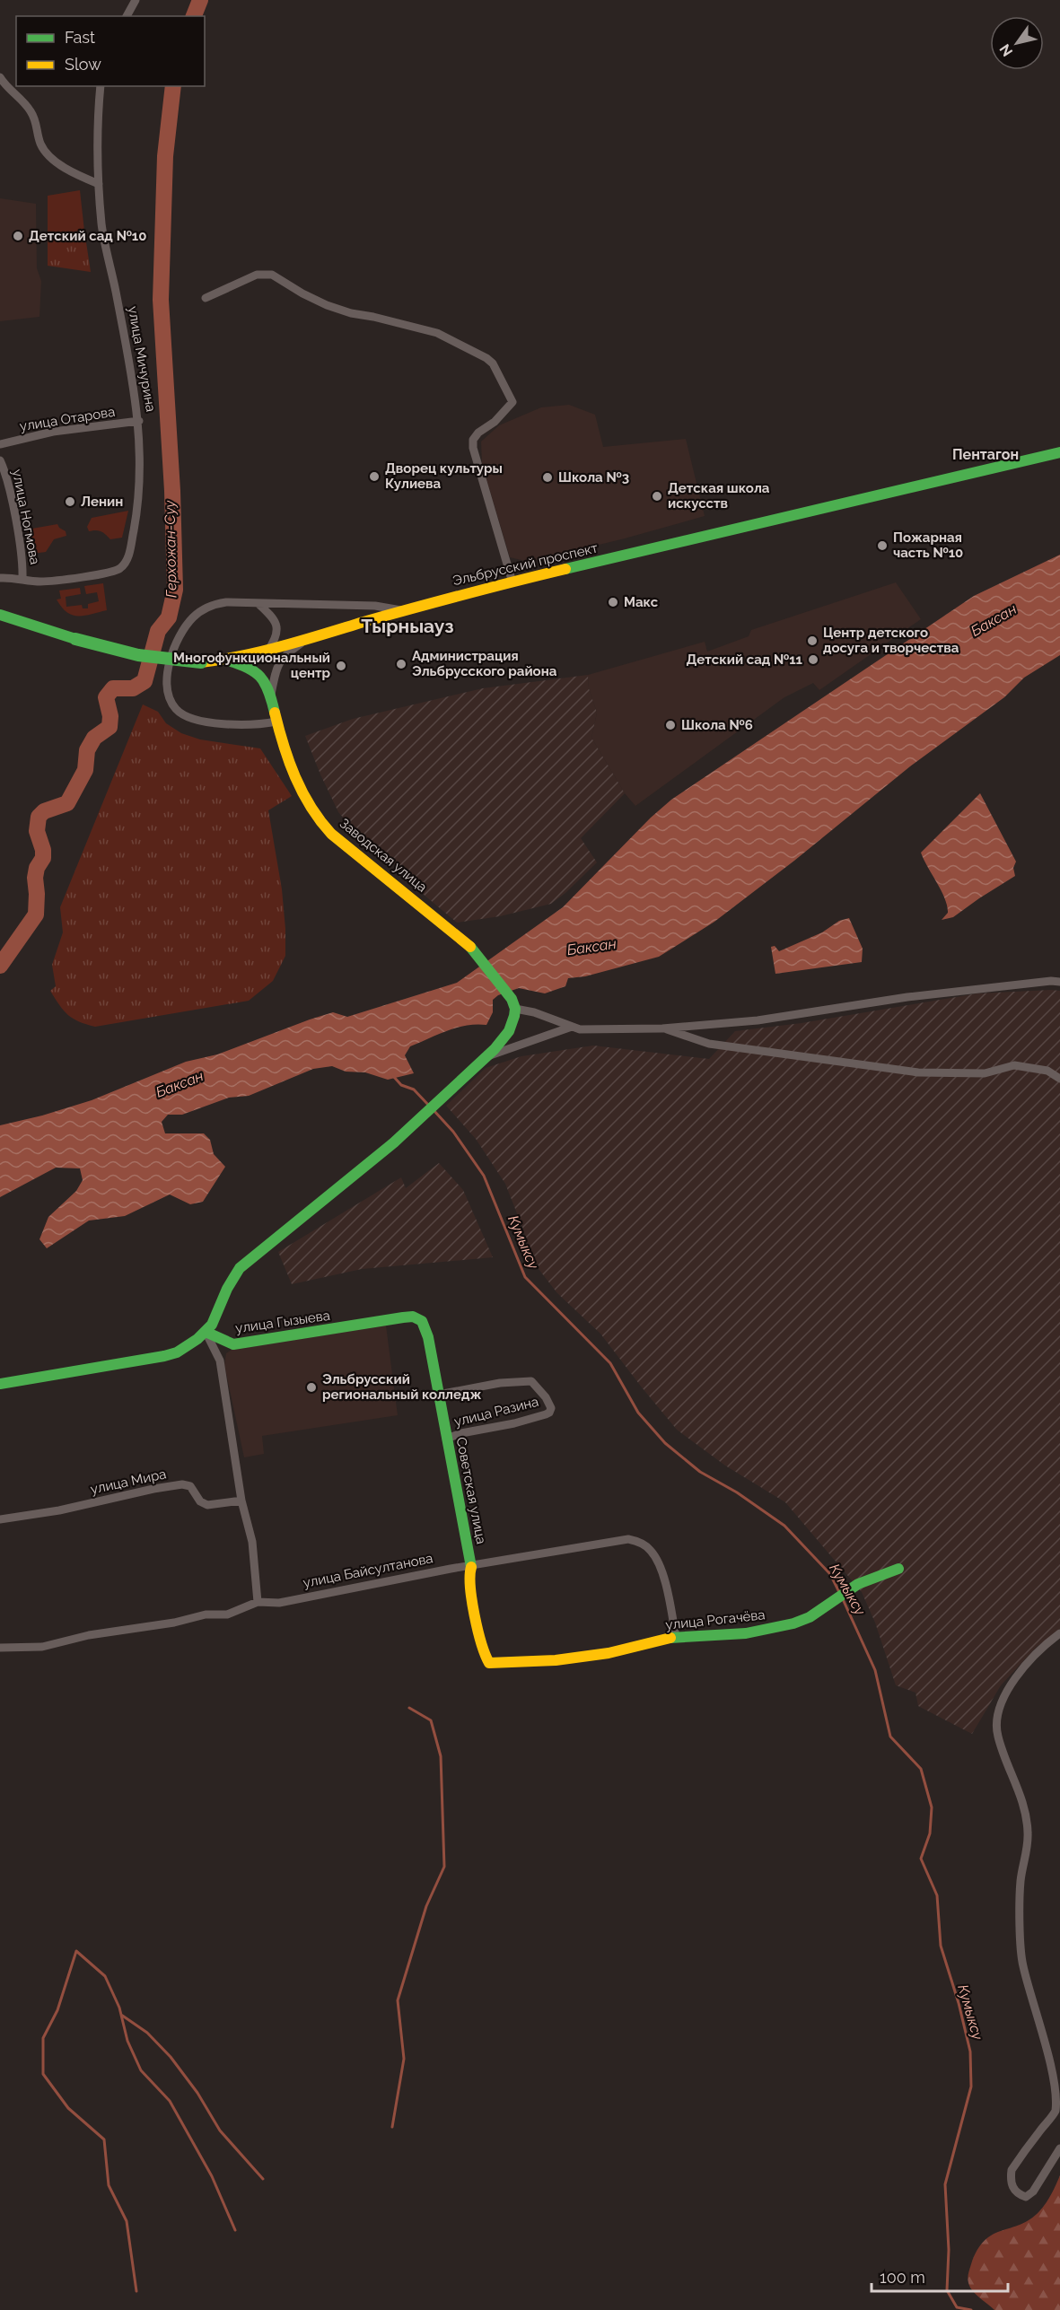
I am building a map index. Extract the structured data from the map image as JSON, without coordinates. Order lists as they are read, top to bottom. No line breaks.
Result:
{"streets":{"street":["улица Мичурина","улица Отарова","улица Ногмова","Эльбрусский проспект","Заводская улица","улица Гызыева","улица Разина","улица Мира","Советская улица","улица Байсултанова","улица Рогачёва"]},"crossings":[["улица Мичурина","улица Отарова"],["улица Мичурина","улица Ногмова"],["улица Гызыева","Советская улица"],["улица Разина","Советская улица"],["Советская улица","улица Байсултанова"],["Советская улица","улица Рогачёва"],["улица Байсултанова","улица Рогачёва"]],"districts":["Пентагон","Тырныауз"],"water":["Герхожан-Суу","Баксан","Кумыксу"],"places":["Детский сад №10","Дворец культуры Кулиева","Школа №3","Детская школа искусств","Ленин","Пожарная часть №10","Макс","Центр детского досуга и творчества","Детский сад №11","Администрация Эльбрусского района","Многофункциональный центр","Школа №6","Эльбрусский региональный колледж"],"legend":["Fast","Slow"],"scale_bar":"100 m","north":"bottom left"}
